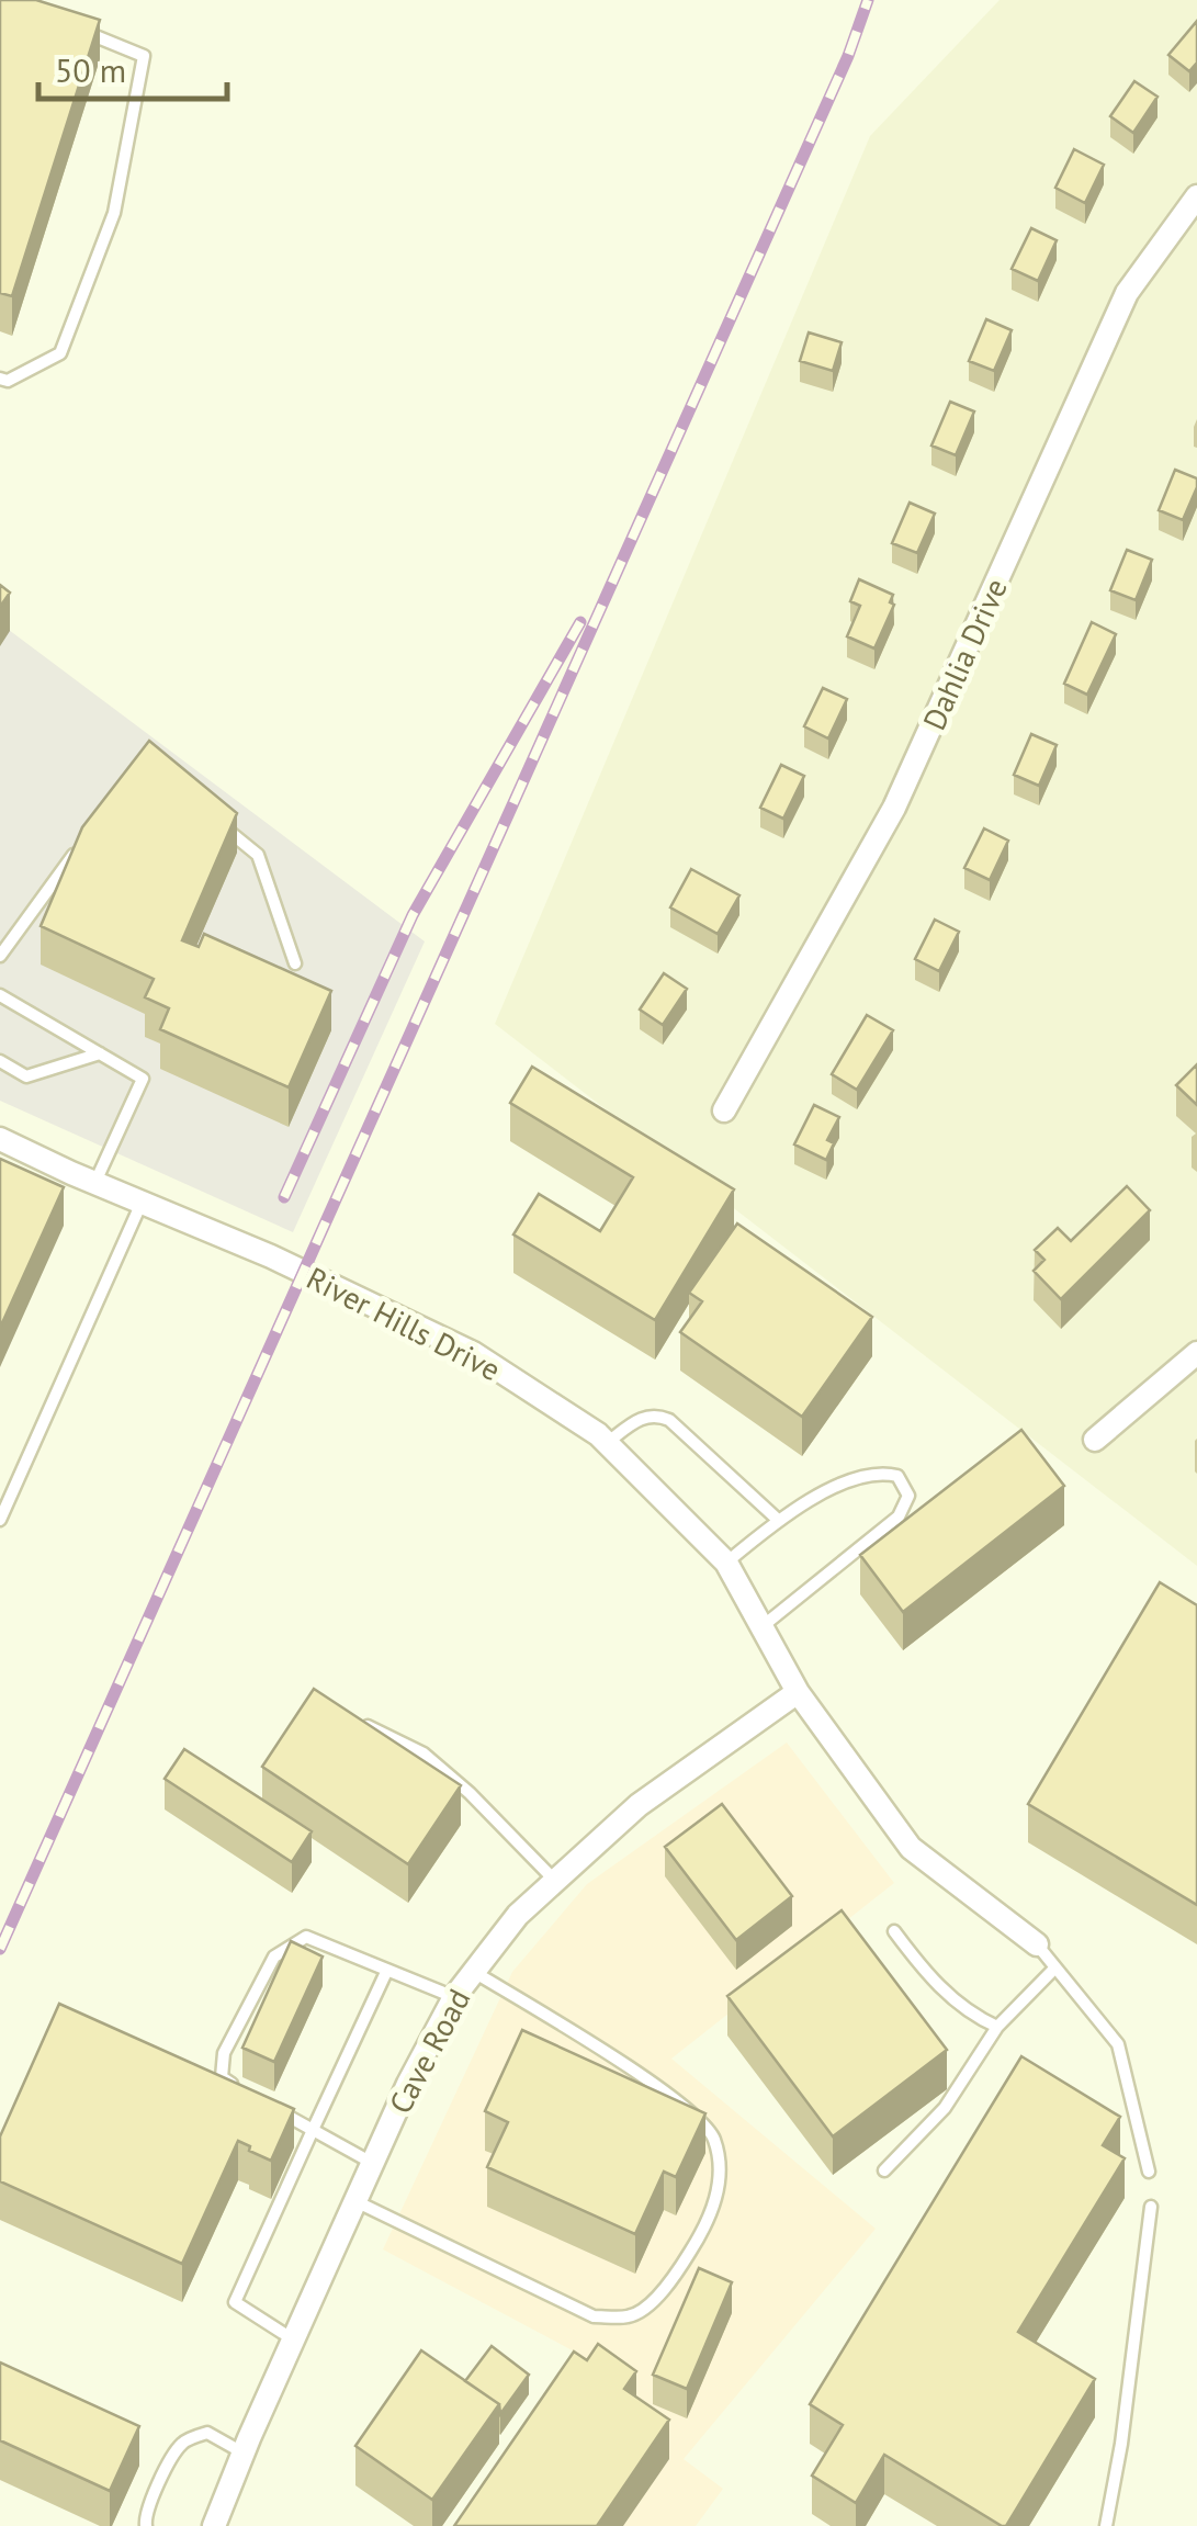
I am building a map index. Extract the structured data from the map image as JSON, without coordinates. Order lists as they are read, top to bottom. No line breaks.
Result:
{"streets":{"street":["Dahlia Drive","River Hills Drive","Cave Road"]},"crossings":[["River Hills Drive","Cave Road"]],"scale_bar":"50 m"}
